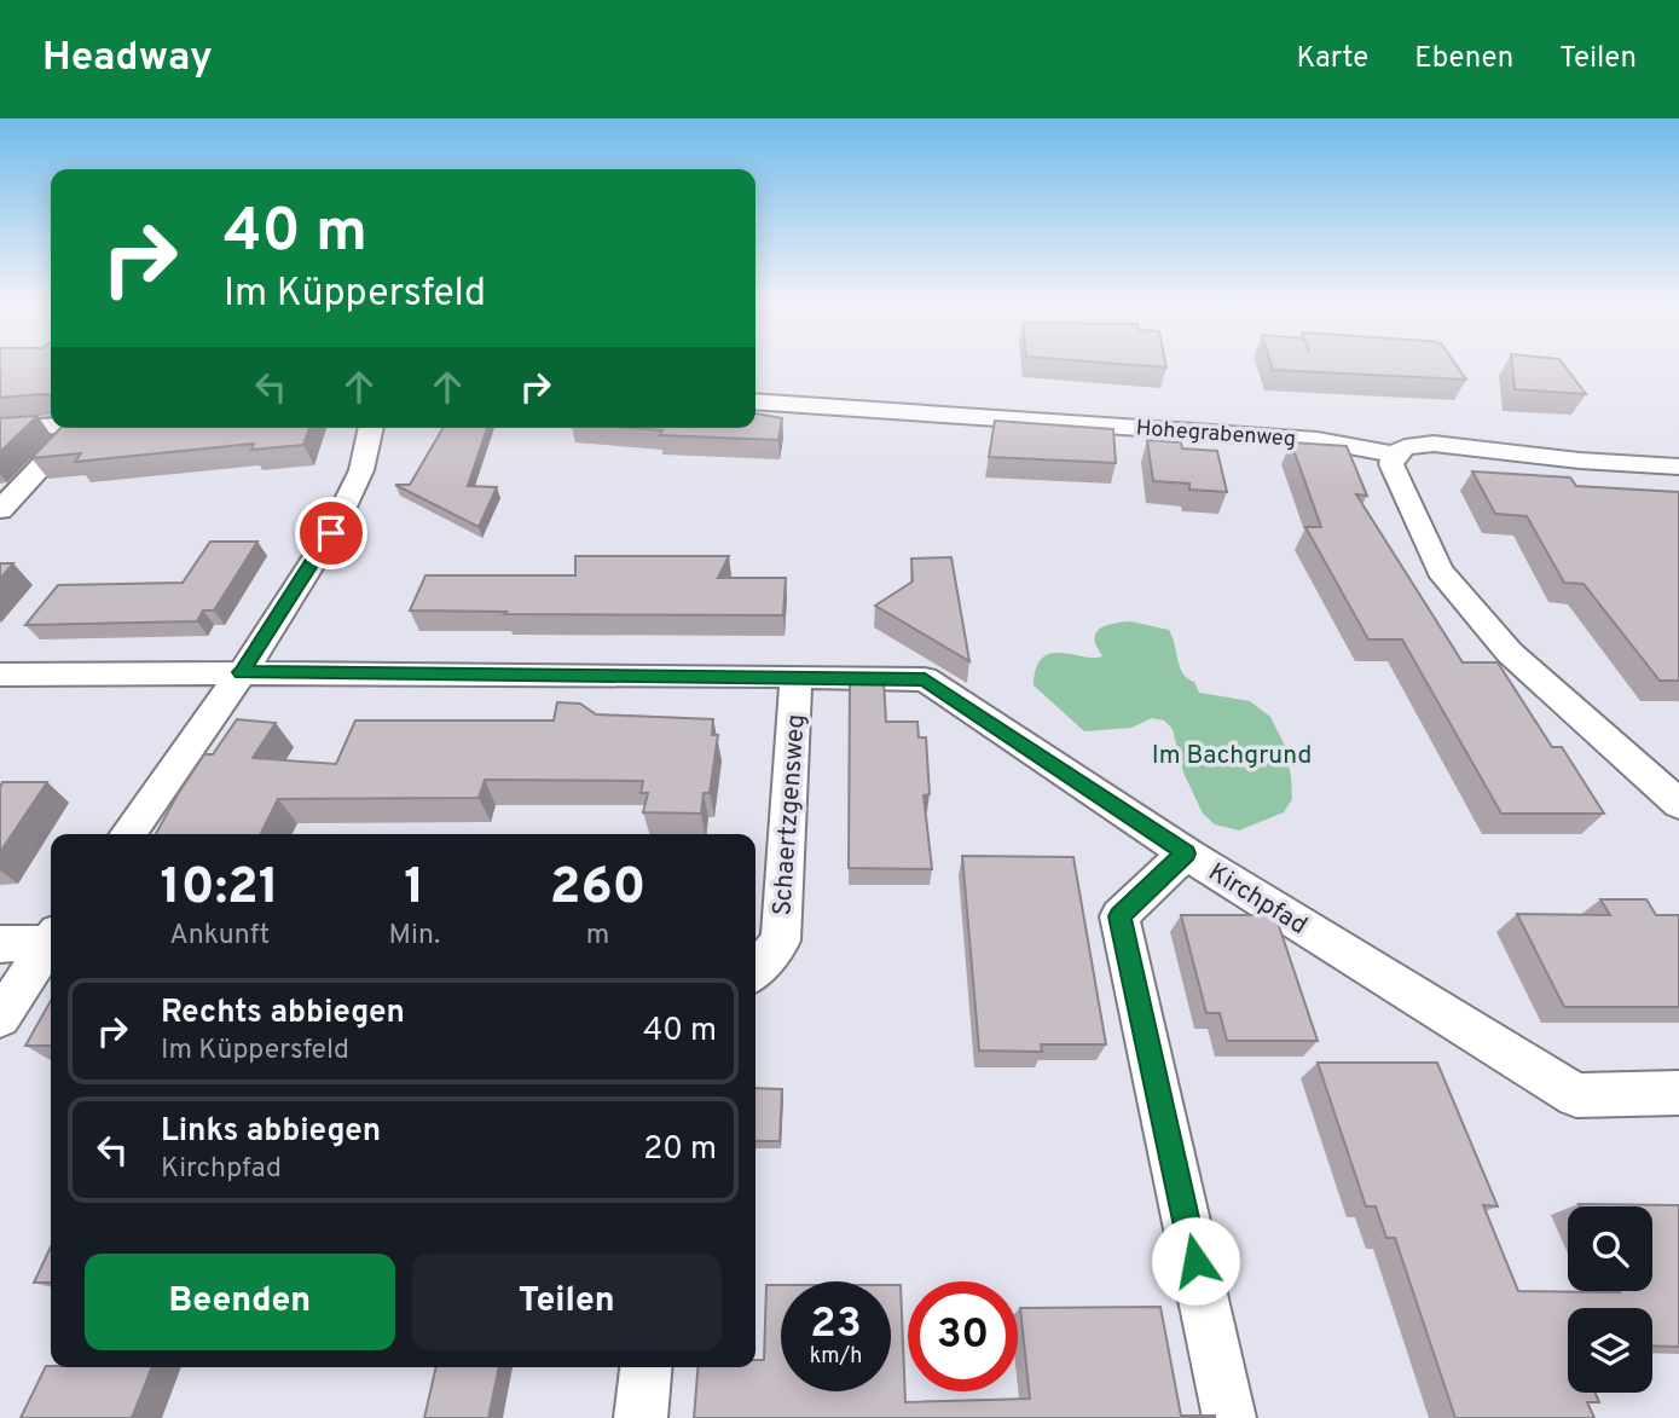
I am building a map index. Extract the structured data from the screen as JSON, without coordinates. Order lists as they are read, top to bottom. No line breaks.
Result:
{"streets":{"street":["Hohegrabenweg","Schaertzgensweg","Kirchpfad"]},"crossings":[["Schaertzgensweg","Kirchpfad"]],"parks":["Im Bachgrund"],"page":{"header":"Headway","nav":["Karte","Ebenen","Teilen"],"turn":["40 m","Im Küppersfeld"],"eta":["10:21","Ankunft","1","Min.","260","m"],"list":[{"name":"Rechts abbiegen","note":"Im Küppersfeld","value":"40 m"},{"name":"Links abbiegen","note":"Kirchpfad","value":"20 m"}],"buttons":["Beenden","Teilen"],"speed":"23 km/h","limit":"30"}}
